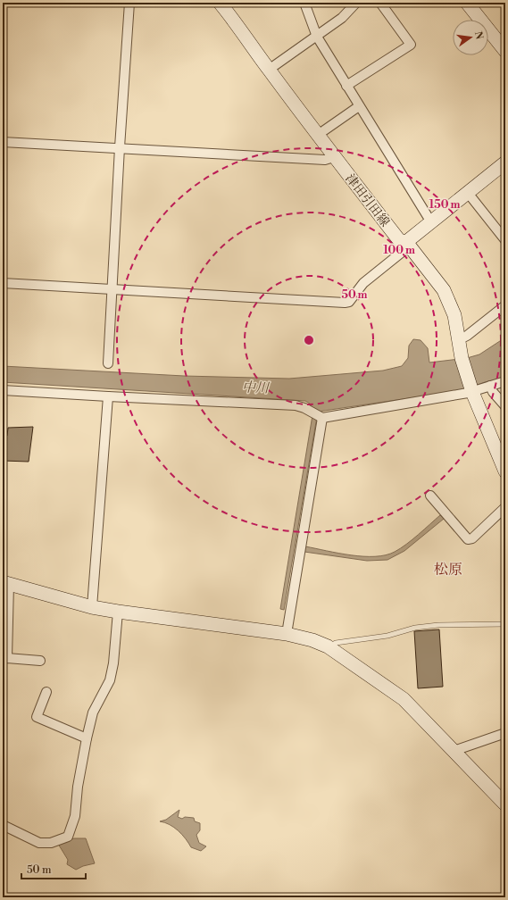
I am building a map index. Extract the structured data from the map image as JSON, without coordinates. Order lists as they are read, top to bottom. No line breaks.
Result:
{"streets":{"street":["津田引田線"]},"districts":["松原"],"water":["中川"],"scale_bar":"50 m","north":"right","rings":["150 m","100 m","50 m"]}
